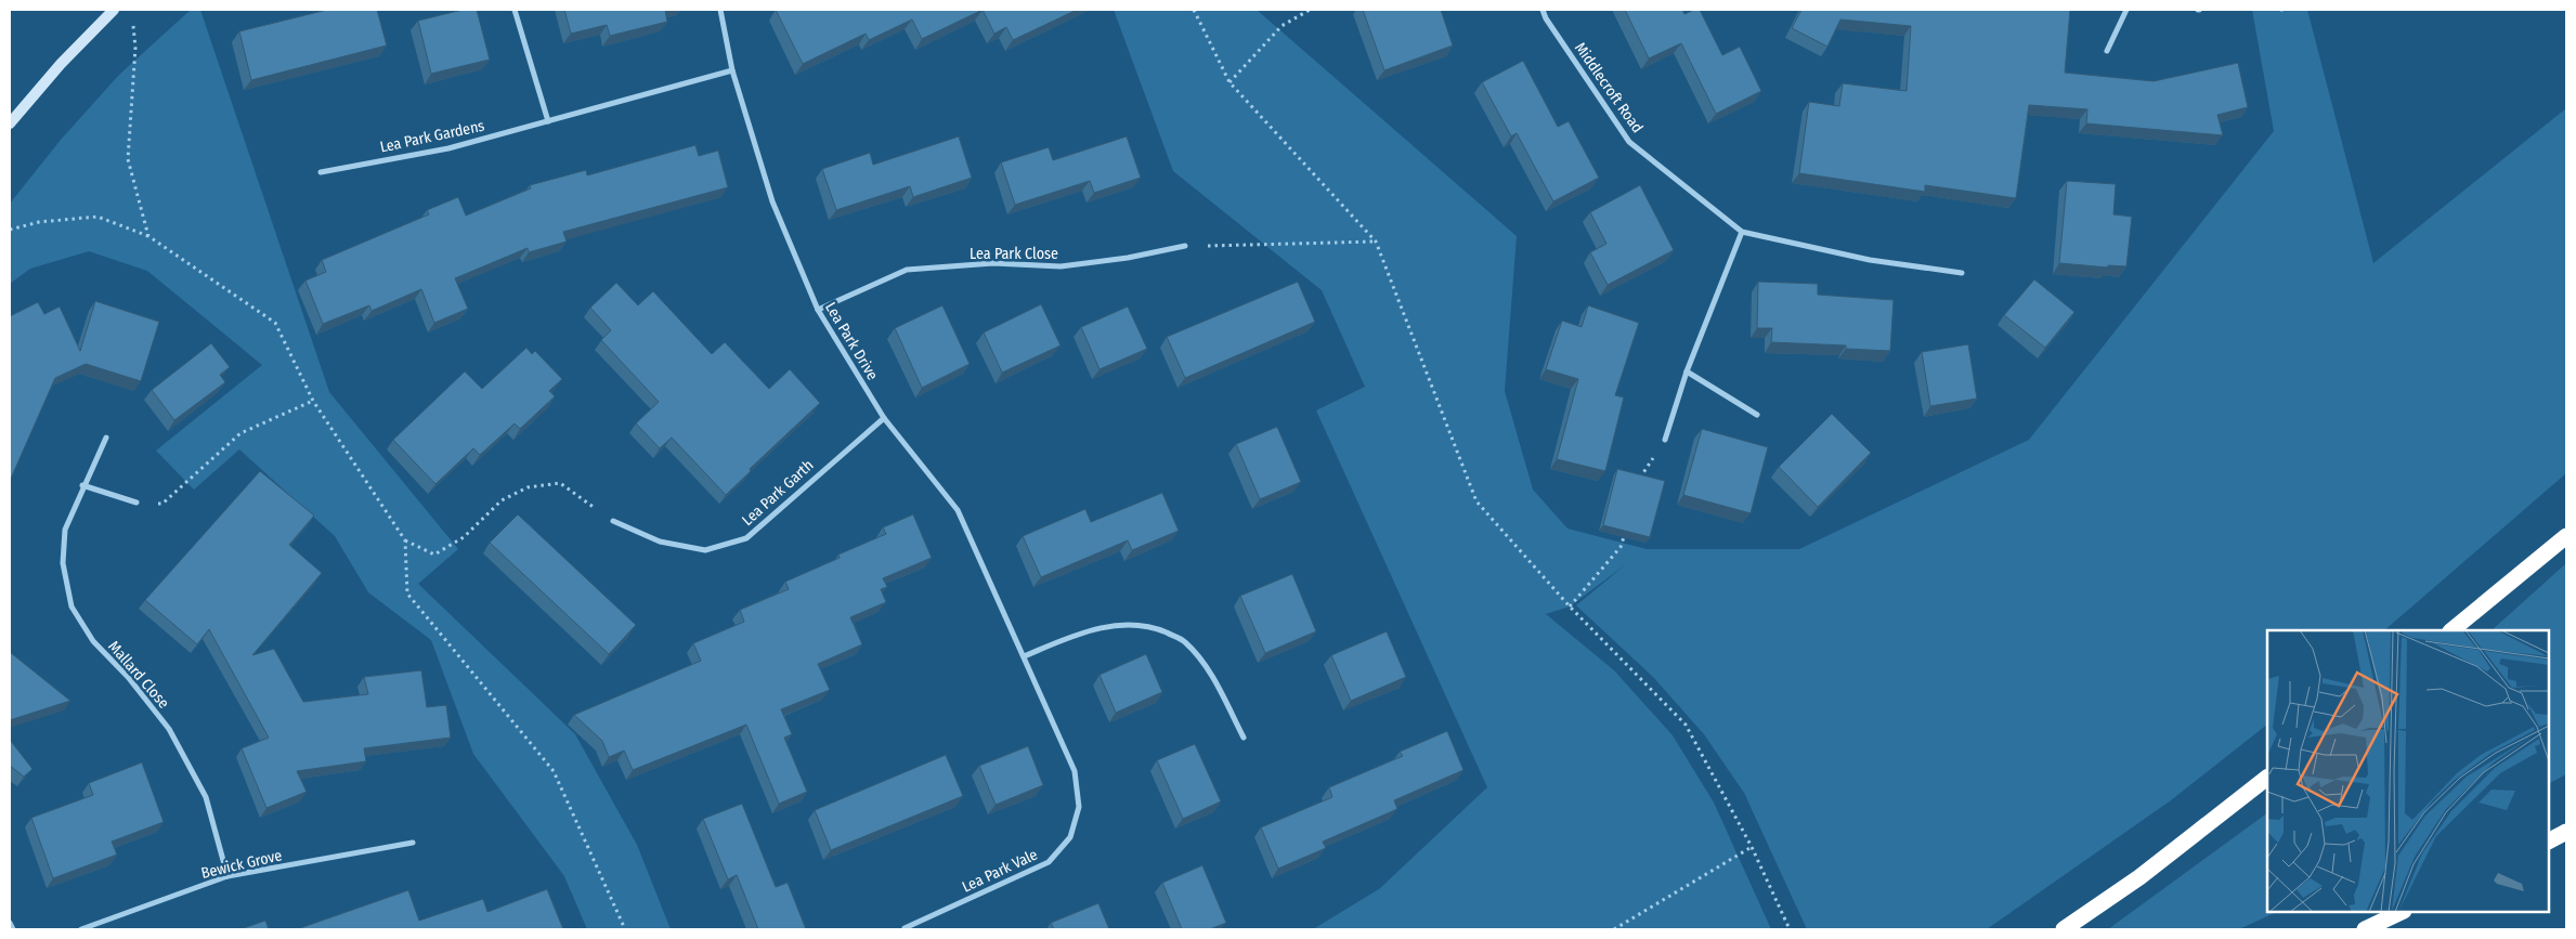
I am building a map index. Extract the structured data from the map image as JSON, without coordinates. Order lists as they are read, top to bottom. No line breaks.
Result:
{"streets":{"street":["Middlecroft Road","Lea Park Gardens","Lea Park Close","Lea Park Drive","Lea Park Garth","Mallard Close","Bewick Grove","Lea Park Vale"]},"crossings":[["Lea Park Gardens","Lea Park Drive"],["Lea Park Close","Lea Park Drive"],["Lea Park Drive","Lea Park Garth"],["Lea Park Drive","Lea Park Vale"],["Mallard Close","Bewick Grove"]]}
